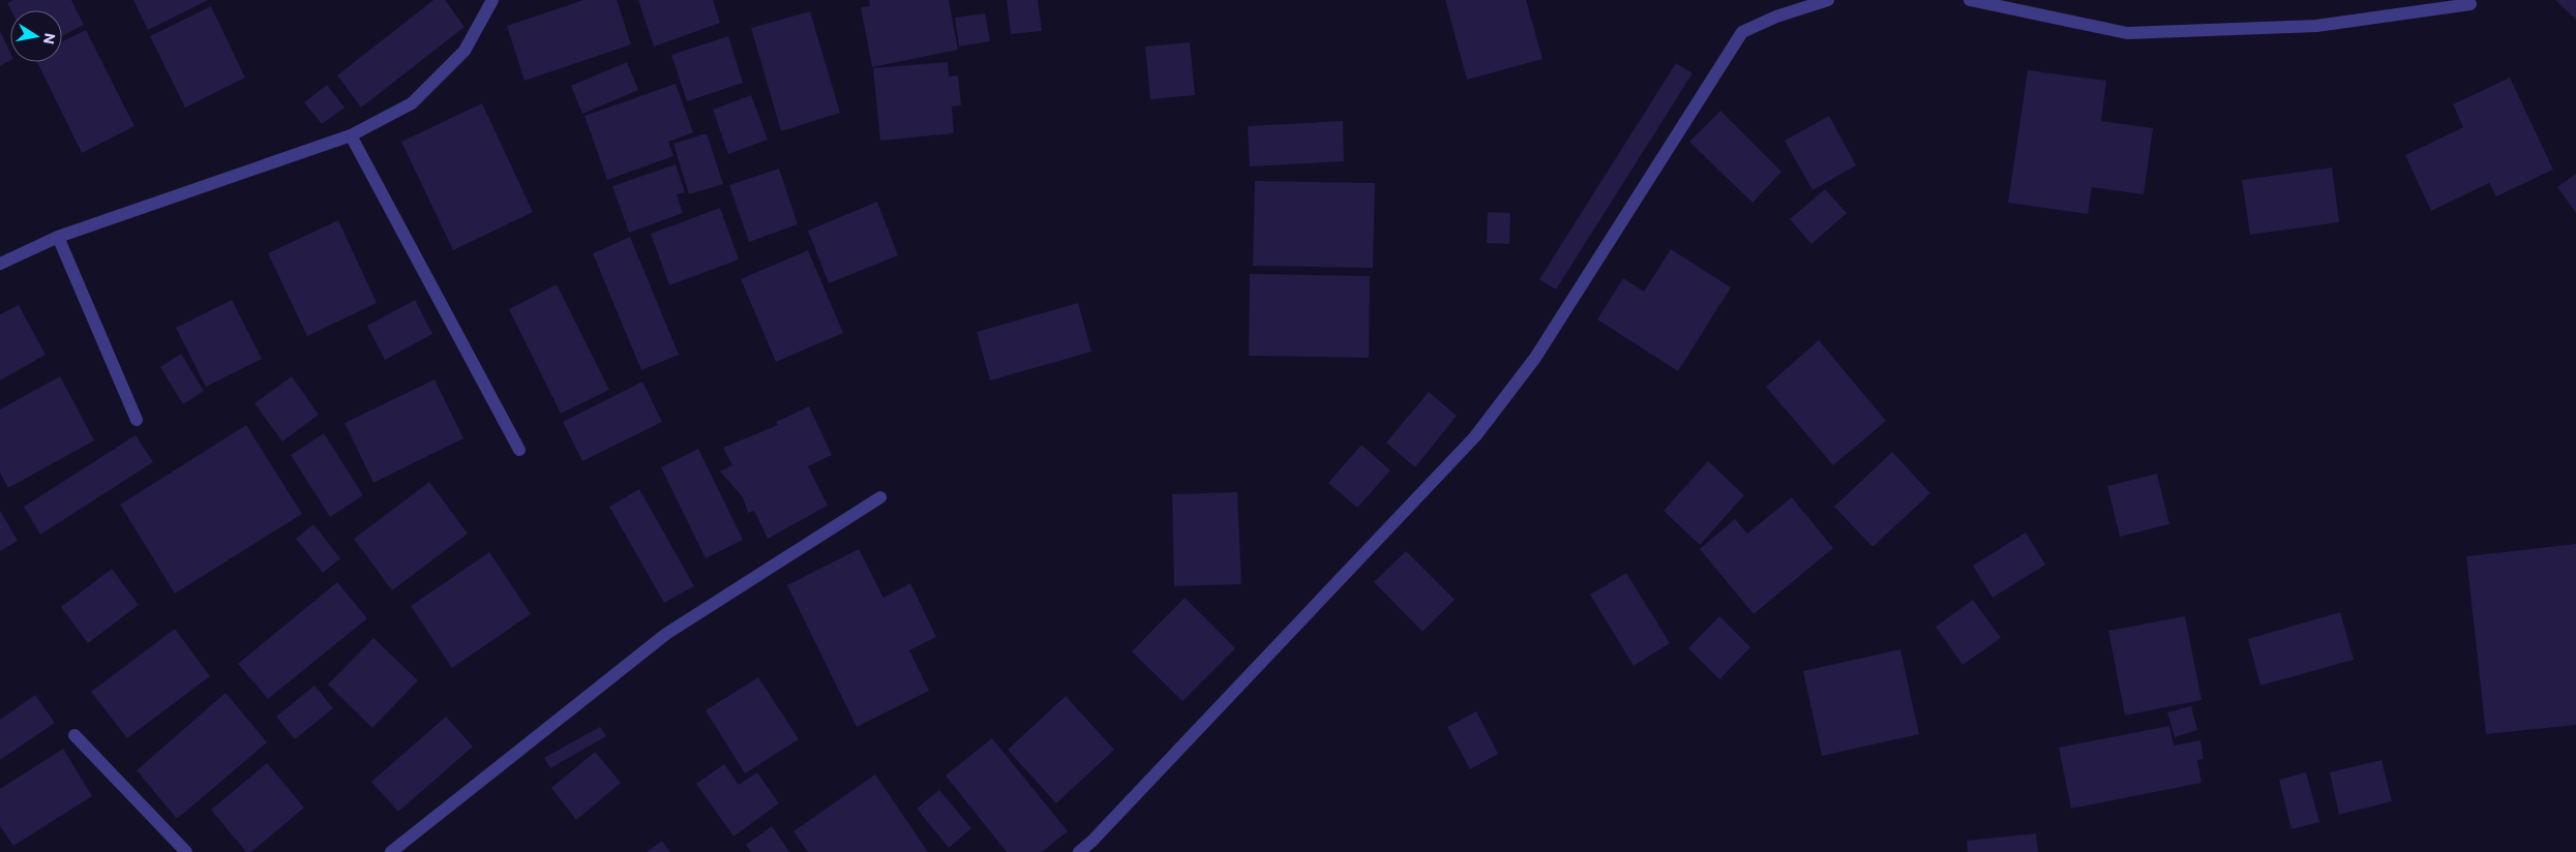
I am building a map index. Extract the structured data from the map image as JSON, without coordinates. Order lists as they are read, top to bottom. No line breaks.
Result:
{"north":"right"}
